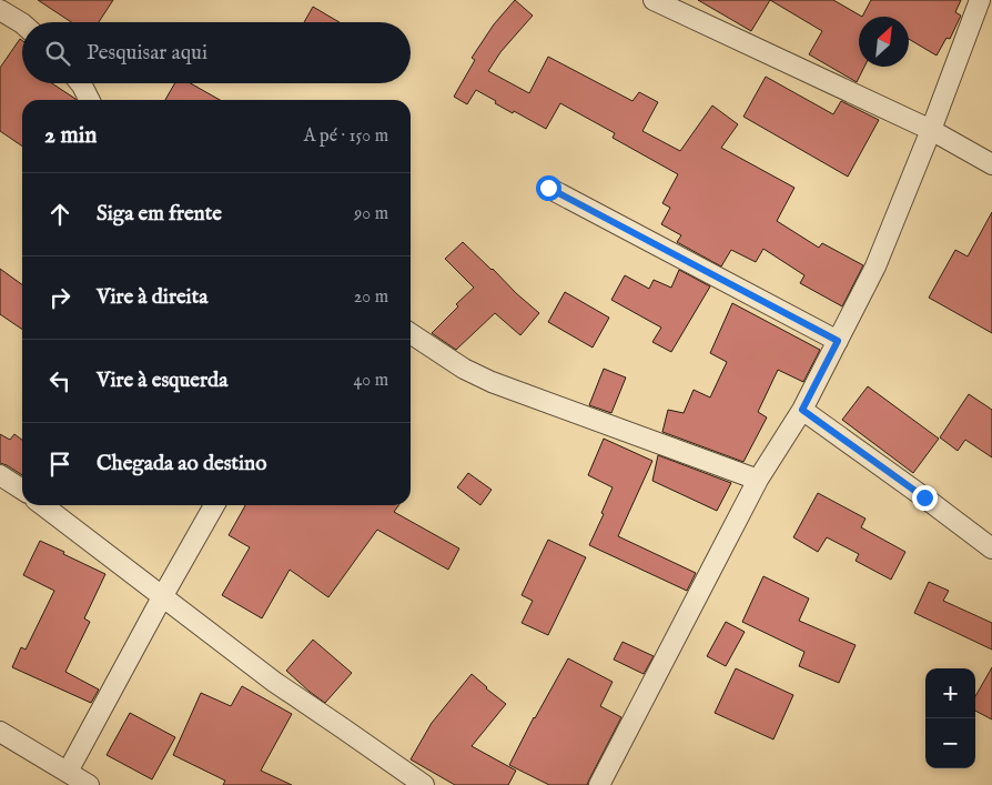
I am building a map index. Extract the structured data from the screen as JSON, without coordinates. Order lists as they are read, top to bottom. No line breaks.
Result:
{"north":"top right","page":{"search":"Pesquisar aqui","heading":["2 min","A pé · 150 m"],"list":[["Siga em frente","90 m"],["Vire à direita","20 m"],["Vire à esquerda","40 m"],"Chegada ao destino"],"map_buttons":["+","−"]}}
